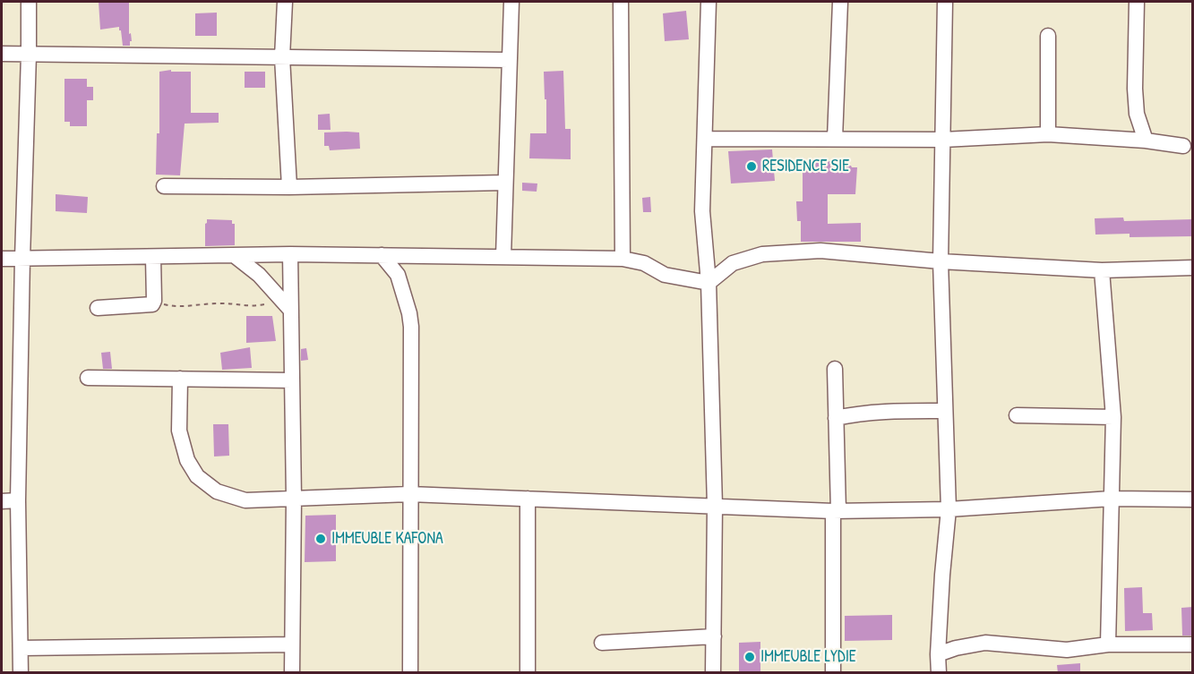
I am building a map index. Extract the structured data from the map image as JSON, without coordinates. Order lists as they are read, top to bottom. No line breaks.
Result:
{"places":["RESIDENCE SIE","IMMEUBLE KAFONA","IMMEUBLE LYDIE"]}
